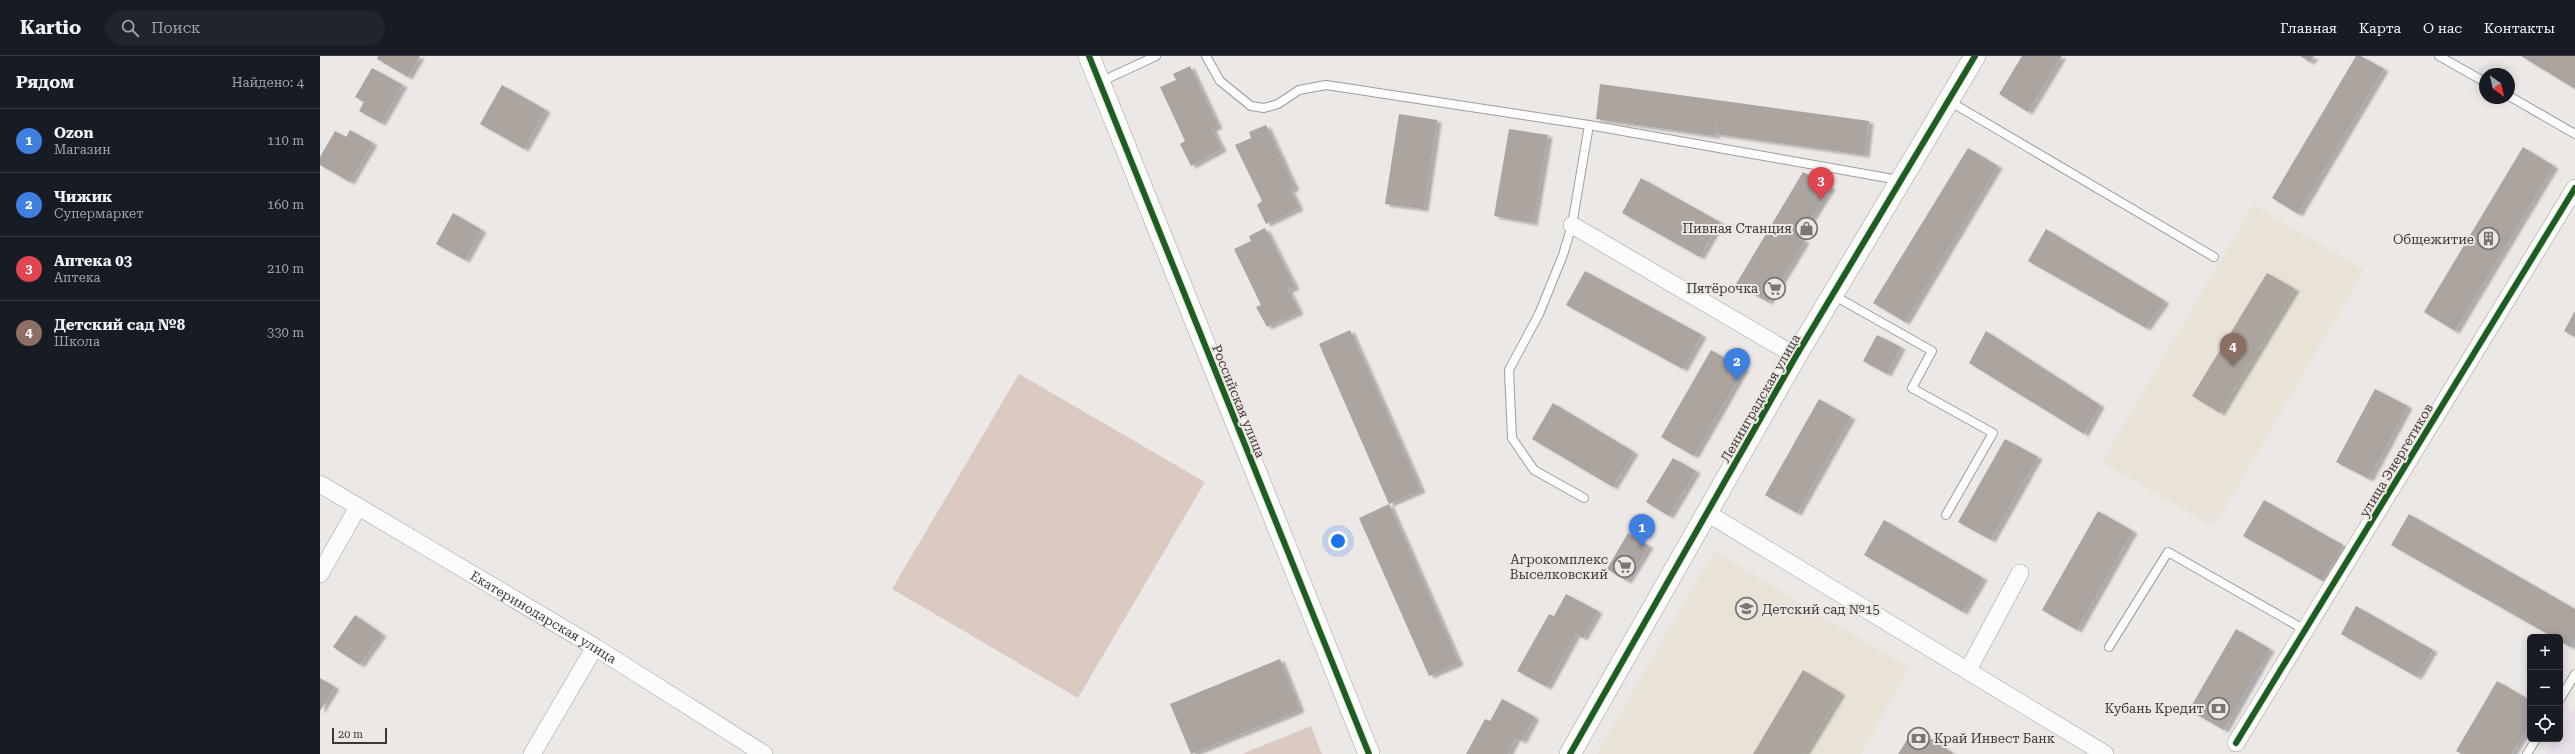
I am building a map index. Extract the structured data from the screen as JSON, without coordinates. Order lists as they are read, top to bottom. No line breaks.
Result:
{"streets":{"street":["Ленинградская улица","Российская улица","улица Энергетиков","Екатеринодарская улица"]},"places":{"shop":["Пивная Станция"],"building":["Общежитие"],"supermarket":["Пятёрочка","Агрокомплекс Выселковский"],"school or university":["Детский сад №15"],"bank":["Кубань Кредит","Край Инвест Банк"]},"scale_bar":"20 m","north":"bottom right","page":{"header":"Kartio","search":"Поиск","nav":["Главная","Карта","О нас","Контакты"],"heading":["Рядом","Найдено: 4"],"list":[{"mark":"1","name":"Ozon","note":"Магазин","value":"110 m"},{"mark":"2","name":"Чижик","note":"Супермаркет","value":"160 m"},{"mark":"3","name":"Аптека 03","note":"Аптека","value":"210 m"},{"mark":"4","name":"Детский сад №8","note":"Школа","value":"330 m"}],"pins":["3","4","2","1"],"map_buttons":["+","−"],"scale":"20 m"}}
